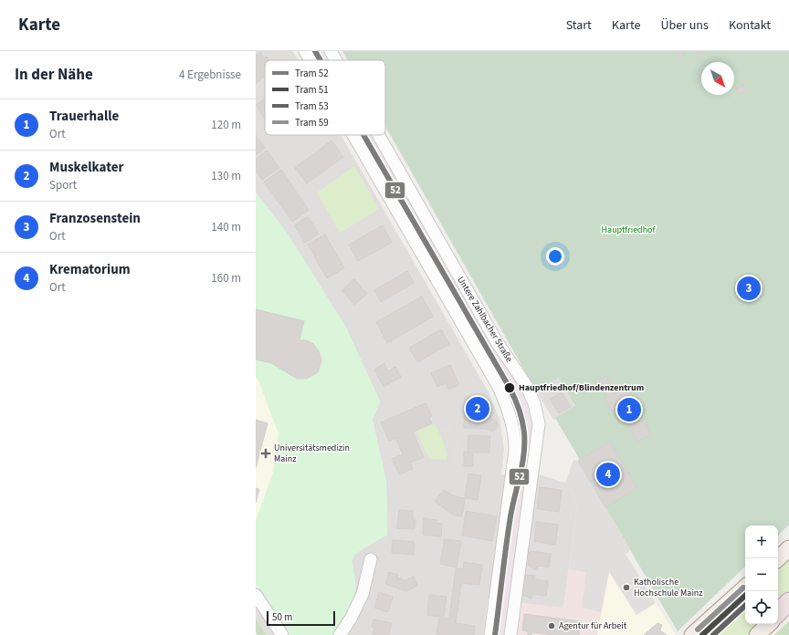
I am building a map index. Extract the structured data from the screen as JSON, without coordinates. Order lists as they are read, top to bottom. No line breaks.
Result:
{"streets":{"street":["Untere Zahlbacher Straße"]},"parks":["Hauptfriedhof"],"places":{"other":["Hauptfriedhof/Blindenzentrum","Katholische Hochschule Mainz","Agentur für Arbeit"],"health":["Universitätsmedizin Mainz"]},"lines":["tram line 52","tram line 59","tram line 51","tram line 53"],"legend":["Tram 52","Tram 51","Tram 53","Tram 59"],"scale_bar":"50 m","north":"bottom right","page":{"header":"Karte","nav":["Start","Karte","Über uns","Kontakt"],"heading":["In der Nähe","4 Ergebnisse"],"list":[{"mark":"1","name":"Trauerhalle","note":"Ort","value":"120 m"},{"mark":"2","name":"Muskelkater","note":"Sport","value":"130 m"},{"mark":"3","name":"Franzosenstein","note":"Ort","value":"140 m"},{"mark":"4","name":"Krematorium","note":"Ort","value":"160 m"}],"pins":["3","2","1","4"],"map_buttons":["+","−"],"scale":"50 m"}}
